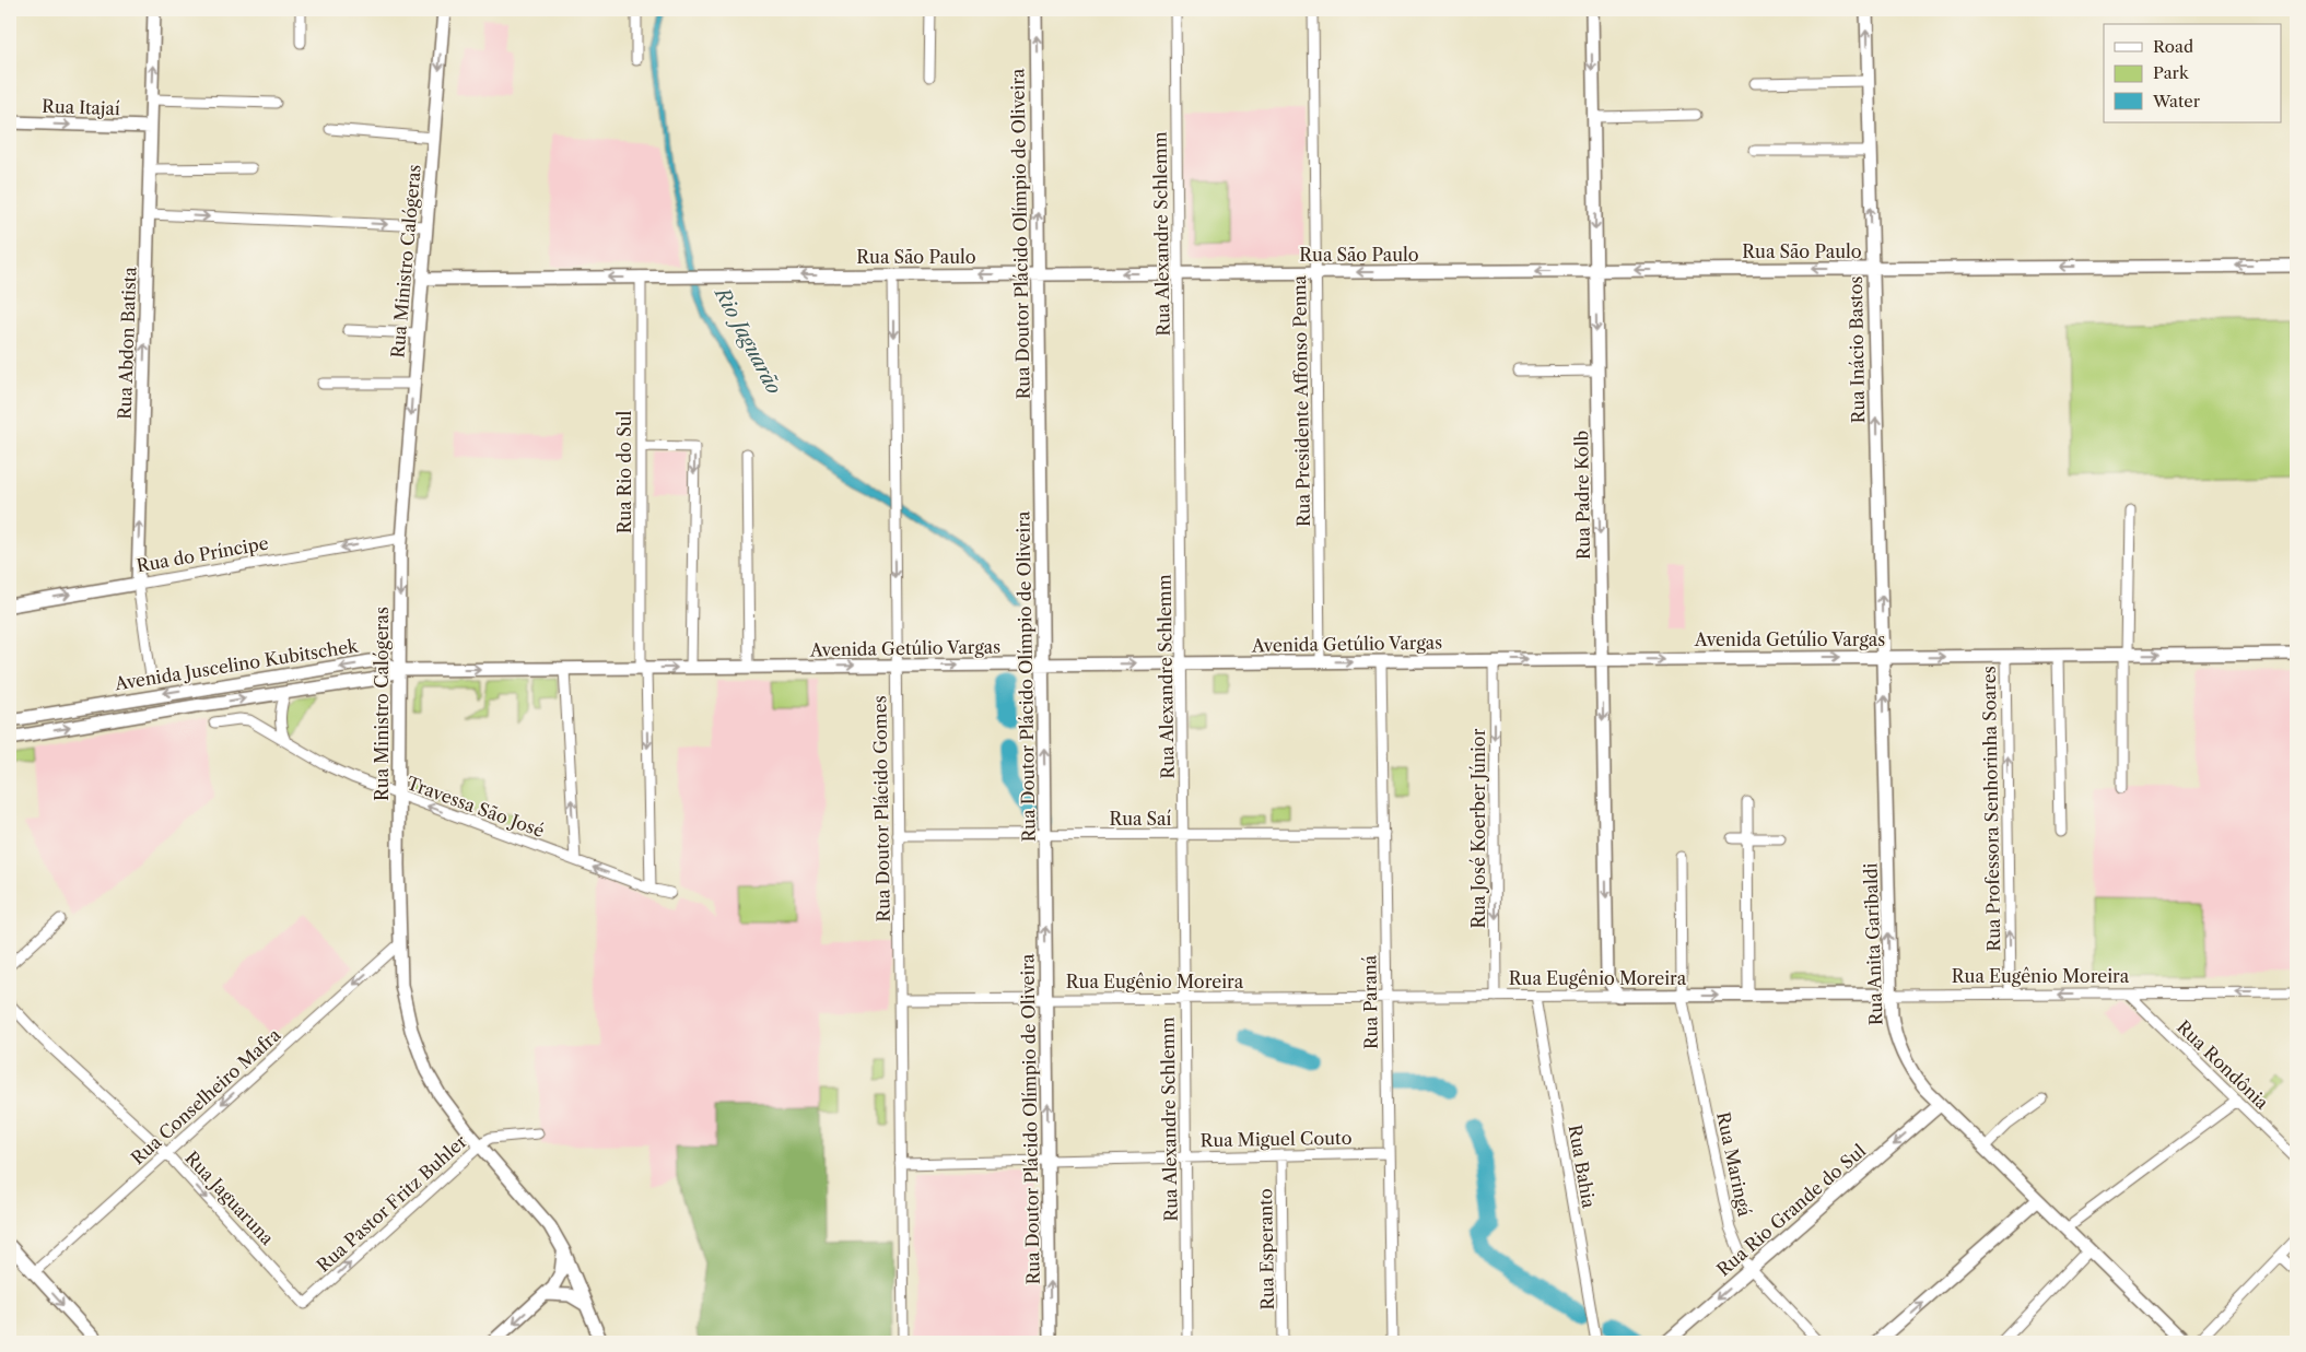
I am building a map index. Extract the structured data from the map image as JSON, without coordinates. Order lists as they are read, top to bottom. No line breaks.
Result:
{"streets":{"main road":["Rua Itajaí","Rua Doutor Plácido Olímpio de Oliveira","Rua São Paulo","Rua Ministro Calógeras","Rua Abdon Batista","Rua Inácio Bastos","Rua Padre Kolb","Rua do Príncipe","Avenida Getúlio Vargas","Avenida Juscelino Kubitschek","Rua Anita Garibaldi","Rua Eugênio Moreira","Rua Rio Grande do Sul"],"street":["Rua Alexandre Schlemm","Rua Presidente Affonso Penna","Rua Rio do Sul","Travessa São José","Rua Doutor Plácido Gomes","Rua Professora Senhorinha Soares","Rua Saí","Rua José Koerber Júnior","Rua Paraná","Rua Rondônia","Rua Conselheiro Mafra","Rua Miguel Couto","Rua Maringá","Rua Bahia","Rua Jaguaruna","Rua Pastor Fritz Buhler","Rua Esperanto"]},"crossings":[["Rua Itajaí","Rua Abdon Batista"],["Rua Doutor Plácido Olímpio de Oliveira","Rua São Paulo"],["Rua Doutor Plácido Olímpio de Oliveira","Avenida Getúlio Vargas"],["Rua Doutor Plácido Olímpio de Oliveira","Rua Saí"],["Rua Doutor Plácido Olímpio de Oliveira","Rua Eugênio Moreira"],["Rua Doutor Plácido Olímpio de Oliveira","Rua Miguel Couto"],["Rua Alexandre Schlemm","Rua São Paulo"],["Rua Alexandre Schlemm","Avenida Getúlio Vargas"],["Rua Alexandre Schlemm","Rua Saí"],["Rua Alexandre Schlemm","Rua Eugênio Moreira"],["Rua Alexandre Schlemm","Rua Miguel Couto"],["Rua São Paulo","Rua Ministro Calógeras"],["Rua São Paulo","Rua Inácio Bastos"],["Rua São Paulo","Rua Presidente Affonso Penna"],["Rua São Paulo","Rua Rio do Sul"],["Rua São Paulo","Rua Padre Kolb"],["Rua São Paulo","Rua Doutor Plácido Gomes"],["Rua Ministro Calógeras","Rua do Príncipe"],["Rua Ministro Calógeras","Avenida Getúlio Vargas"],["Rua Ministro Calógeras","Avenida Juscelino Kubitschek"],["Rua Ministro Calógeras","Travessa São José"],["Rua Ministro Calógeras","Rua Conselheiro Mafra"],["Rua Ministro Calógeras","Rua Pastor Fritz Buhler"],["Rua Abdon Batista","Rua do Príncipe"],["Rua Inácio Bastos","Avenida Getúlio Vargas"],["Rua Inácio Bastos","Rua Anita Garibaldi"],["Rua Presidente Affonso Penna","Avenida Getúlio Vargas"],["Rua Rio do Sul","Avenida Getúlio Vargas"],["Rua Rio do Sul","Travessa São José"],["Rua Padre Kolb","Avenida Getúlio Vargas"],["Avenida Getúlio Vargas","Avenida Juscelino Kubitschek"],["Avenida Getúlio Vargas","Rua Doutor Plácido Gomes"],["Avenida Getúlio Vargas","Rua Professora Senhorinha Soares"],["Avenida Getúlio Vargas","Rua José Koerber Júnior"],["Avenida Getúlio Vargas","Rua Anita Garibaldi"],["Avenida Getúlio Vargas","Rua Paraná"],["Rua Doutor Plácido Gomes","Rua Saí"],["Rua Doutor Plácido Gomes","Rua Eugênio Moreira"],["Rua Doutor Plácido Gomes","Rua Miguel Couto"],["Rua Professora Senhorinha Soares","Rua Eugênio Moreira"],["Rua Saí","Rua Paraná"],["Rua José Koerber Júnior","Rua Eugênio Moreira"],["Rua Anita Garibaldi","Rua Eugênio Moreira"],["Rua Anita Garibaldi","Rua Rio Grande do Sul"],["Rua Eugênio Moreira","Rua Paraná"],["Rua Eugênio Moreira","Rua Rondônia"],["Rua Eugênio Moreira","Rua Maringá"],["Rua Eugênio Moreira","Rua Bahia"],["Rua Paraná","Rua Miguel Couto"],["Rua Conselheiro Mafra","Rua Jaguaruna"],["Rua Miguel Couto","Rua Esperanto"],["Rua Maringá","Rua Rio Grande do Sul"],["Rua Jaguaruna","Rua Pastor Fritz Buhler"]],"one_way":["Rua Itajaí","Rua Doutor Plácido Olímpio de Oliveira","Rua São Paulo","Rua Abdon Batista","Rua Inácio Bastos","Rua Padre Kolb","Avenida Getúlio Vargas","Travessa São José","Rua Doutor Plácido Gomes","Rua José Koerber Júnior","Rua Anita Garibaldi","Rua Conselheiro Mafra","Rua Jaguaruna","Rua Pastor Fritz Buhler","Rua Rio Grande do Sul"],"water":["Rio Jaguarão"],"legend":["Road","Park","Water"]}
